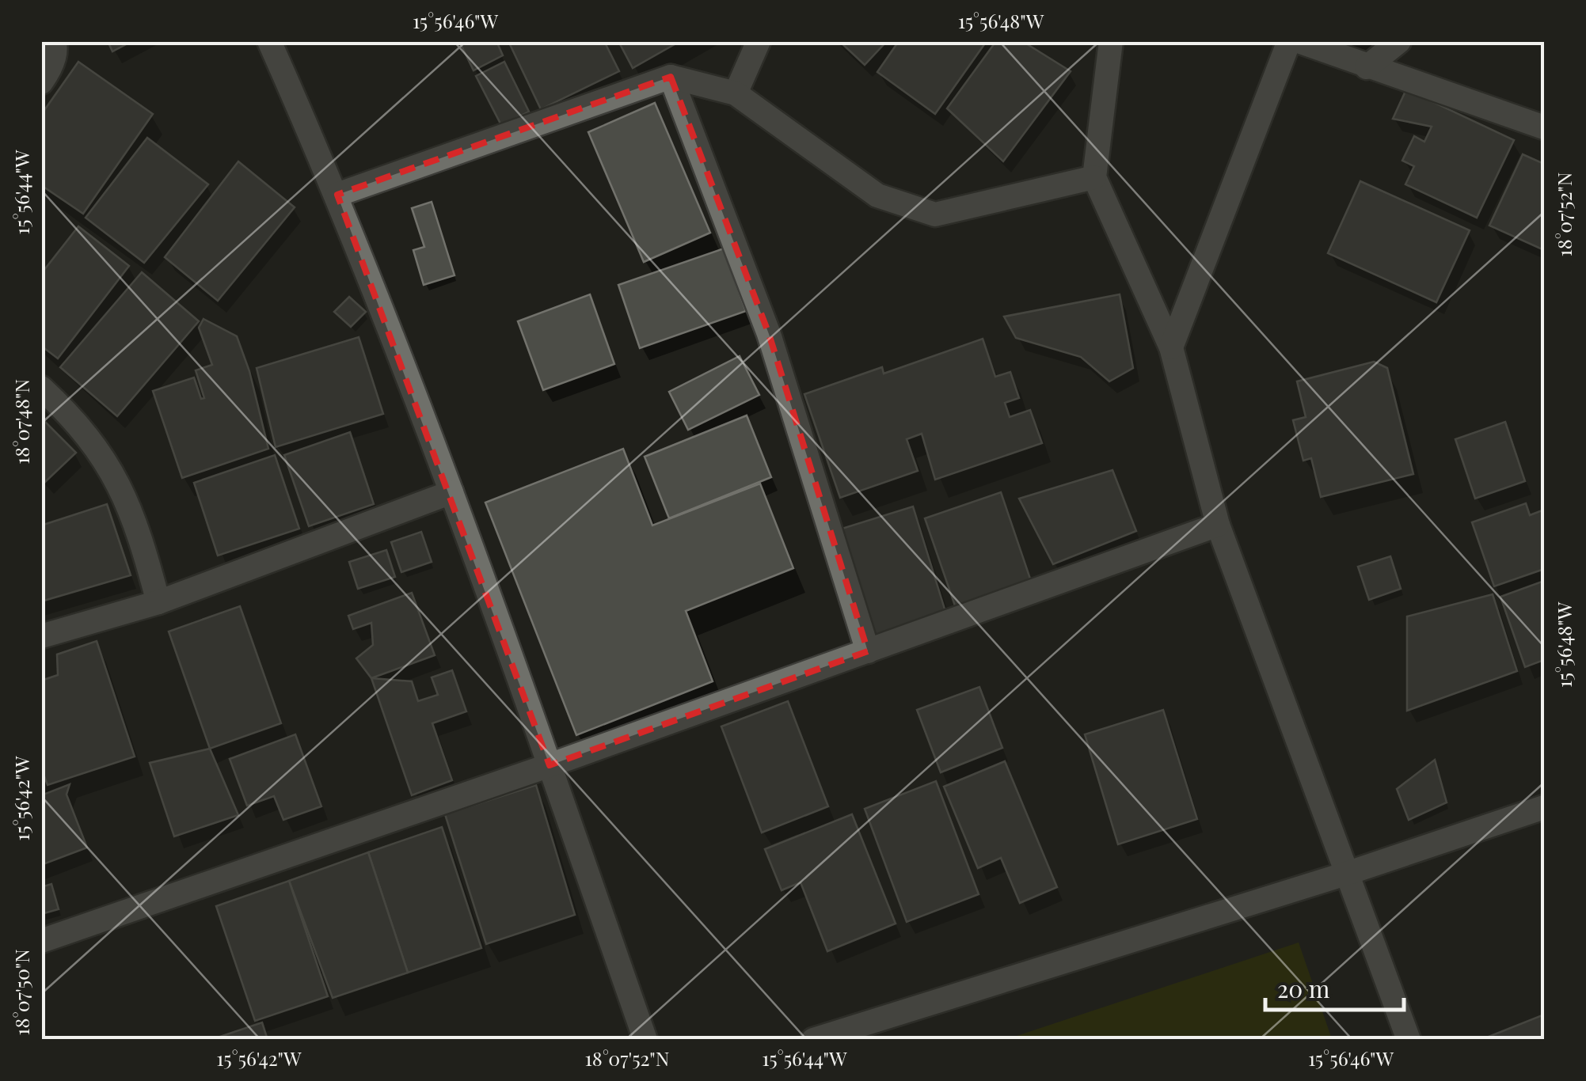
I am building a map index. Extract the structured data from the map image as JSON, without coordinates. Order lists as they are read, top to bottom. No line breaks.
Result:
{"scale_bar":"20 m","coordinates":["15°56'46\"W","15°56'48\"W","15°56'44\"W","18°07'52\"N","18°07'48\"N","15°56'42\"W","18°07'50\"N"]}
